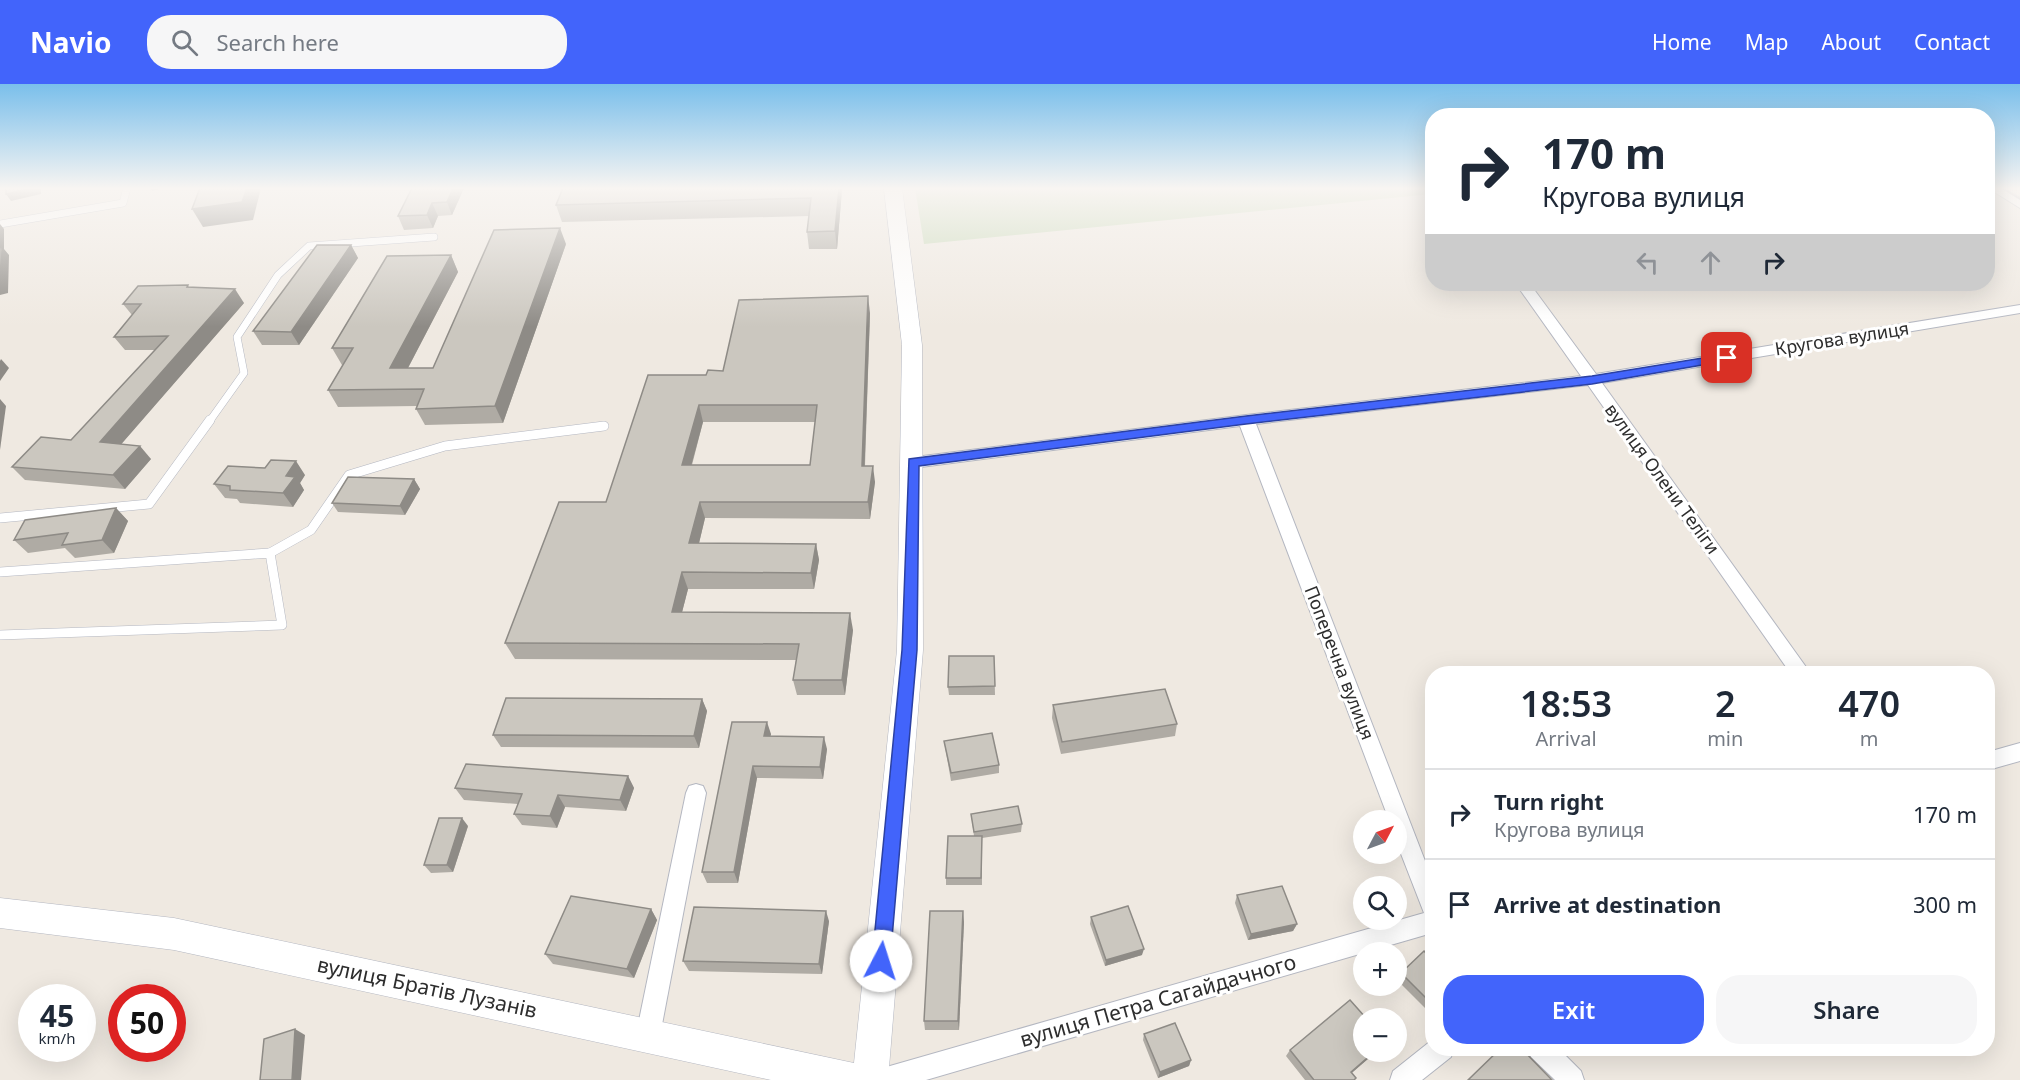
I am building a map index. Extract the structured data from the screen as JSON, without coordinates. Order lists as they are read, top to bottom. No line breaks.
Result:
{"streets":{"main road":["вулиця Братів Лузанів"],"street":["Кругова вулиця","вулиця Олени Теліги","Поперечна вулиця","вулиця Петра Сагайдачного"]},"crossings":[["Кругова вулиця","вулиця Олени Теліги"],["Кругова вулиця","Поперечна вулиця"]],"north":"top right","page":{"header":"Navio","search":"Search here","nav":["Home","Map","About","Contact"],"turn":["170 m","Кругова вулиця"],"eta":["18:53","Arrival","2","min","470","m"],"list":[{"name":"Turn right","note":"Кругова вулиця","value":"170 m"},{"name":"Arrive at destination","value":"300 m"}],"map_buttons":["+","−"],"buttons":["Exit","Share"],"speed":"45 km/h","limit":"50"}}
